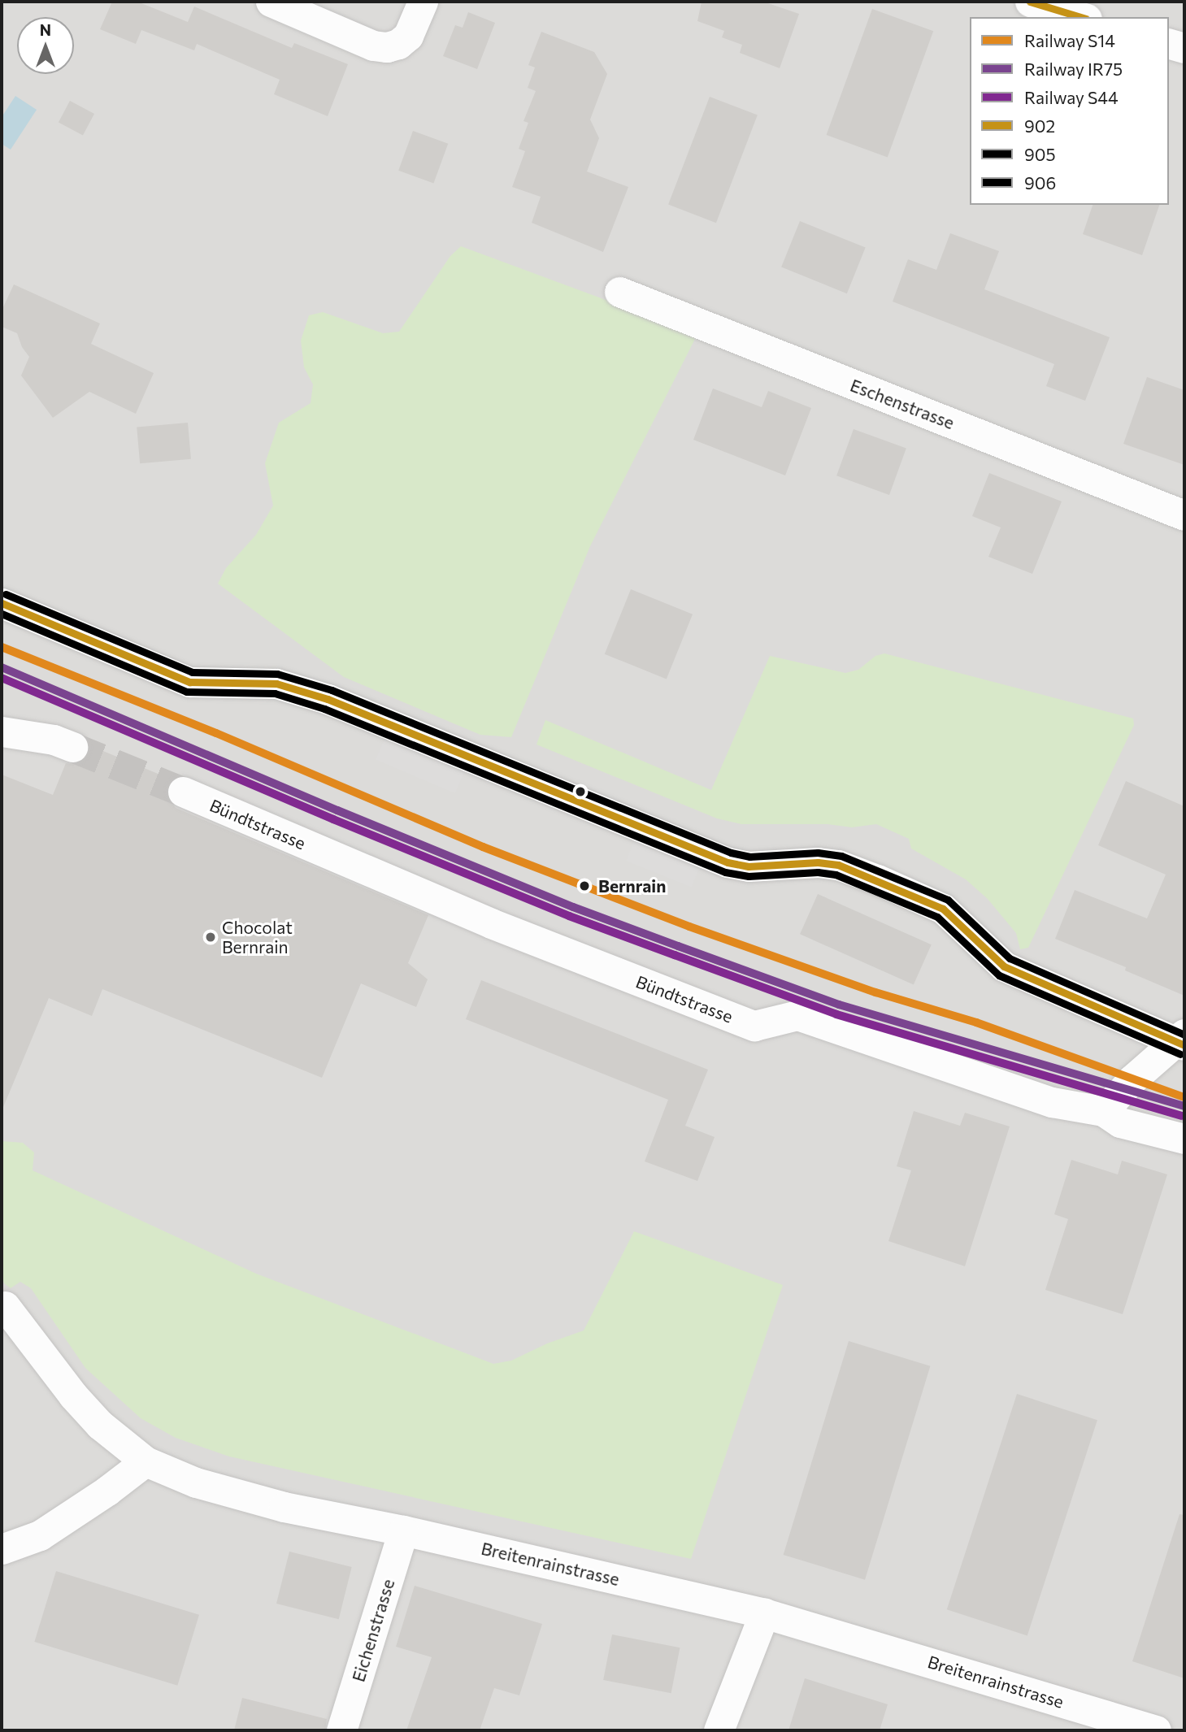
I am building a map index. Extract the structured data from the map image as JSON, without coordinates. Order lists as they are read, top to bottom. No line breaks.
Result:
{"streets":{"street":["Eschenstrasse","Bündtstrasse","Breitenrainstrasse","Eichenstrasse"]},"crossings":[["Breitenrainstrasse","Eichenstrasse"]],"places":["Bernrain","Chocolat Bernrain"],"lines":["transit line 902","transit line 906","transit line 905","rail line S14","rail line IR75","rail line S44"],"legend":["Railway S14","Railway IR75","Railway S44","902","905","906"],"north":"top"}
